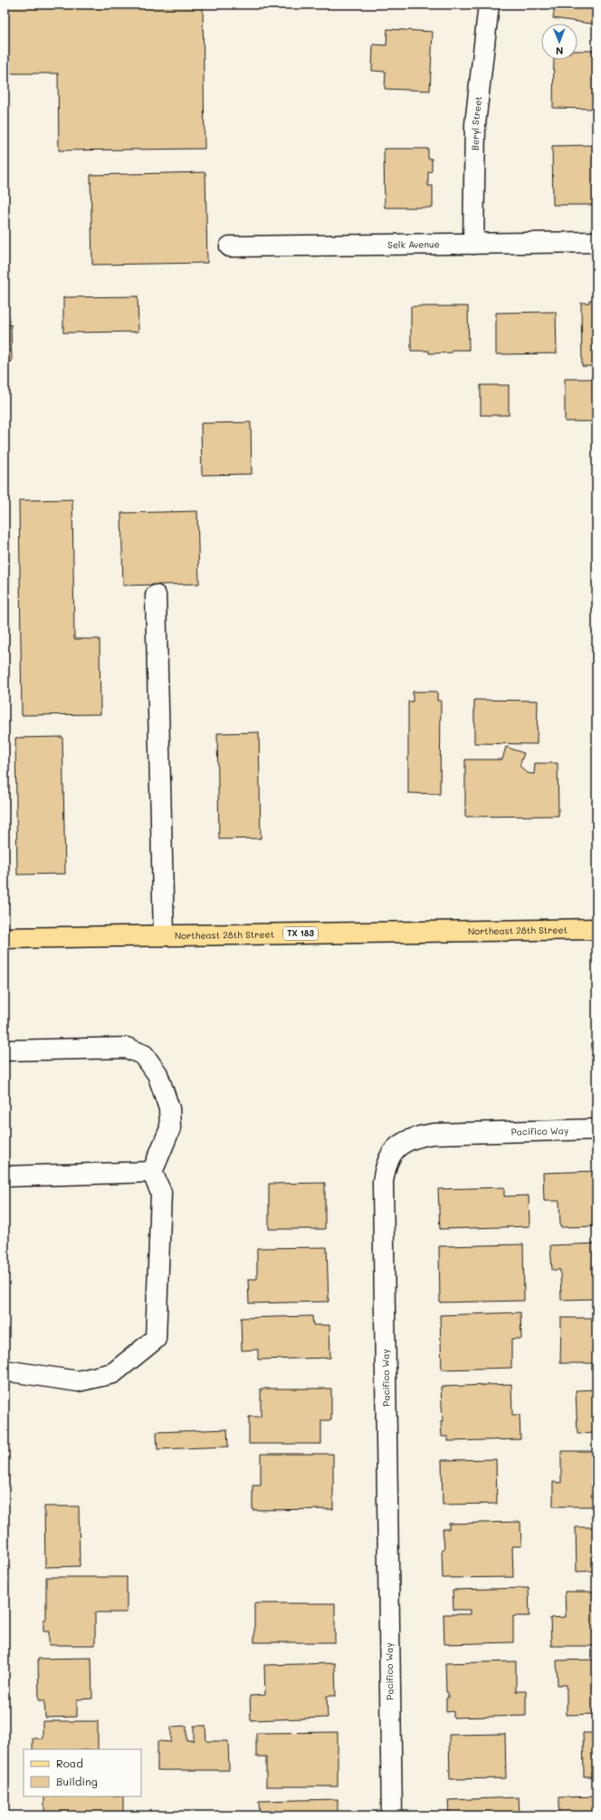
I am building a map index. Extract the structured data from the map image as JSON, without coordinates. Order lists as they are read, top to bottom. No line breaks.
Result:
{"streets":{"main road":["Northeast 28th Street","TX 183"],"street":["Beryl Street","Selk Avenue","Pacifico Way"]},"crossings":[["Beryl Street","Selk Avenue"]],"legend":["Road","Building"],"north":"bottom"}
